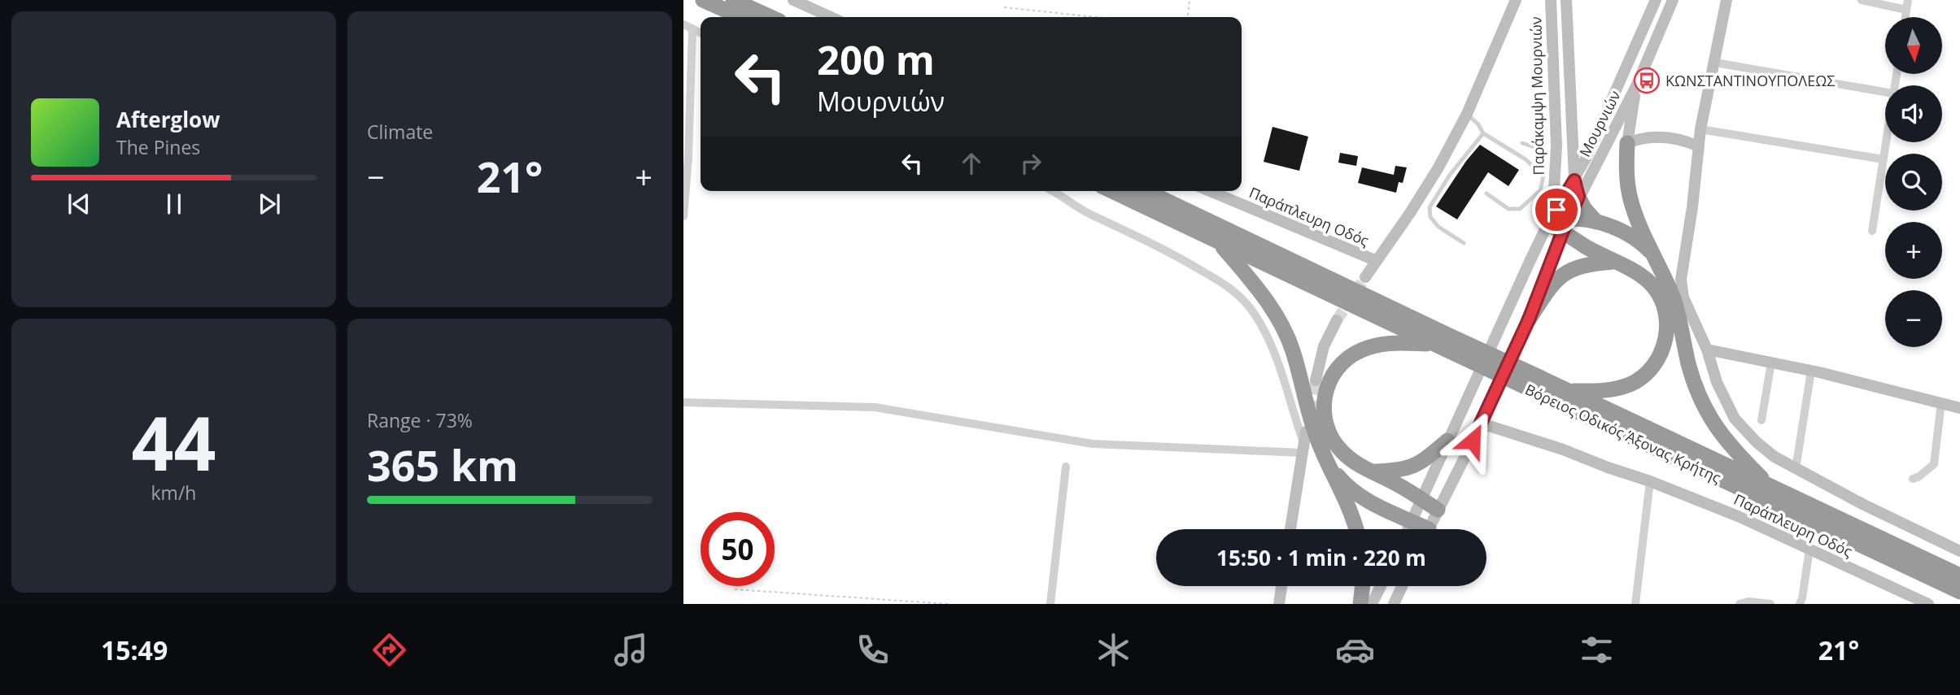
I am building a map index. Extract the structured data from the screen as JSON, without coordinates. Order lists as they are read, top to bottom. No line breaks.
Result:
{"streets":{"highway":["Βόρειος Οδικός Άξονας Κρήτης"],"street":["Παράκαμψη Μουρνιών","Μουρνιών","Παράπλευρη Οδός"]},"crossings":[["Παράκαμψη Μουρνιών","Μουρνιών"],["Μουρνιών","Παράπλευρη Οδός"]],"places":{"bus stop":["ΚΩΝΣΤΑΝΤΙΝΟΥΠΟΛΕΩΣ"]},"north":"bottom","page":{"tile":["Climate",["44","km/h"],["Range · 73%","365 km"]],"map_buttons":["+","−"],"turn":["200 m","Μουρνιών"],"song":["Afterglow","The Pines"],"heat":["−","21°","+"],"limit":"50","trip":"15:50 · 1 min · 220 m","tabs":["15:49","21°"]}}
